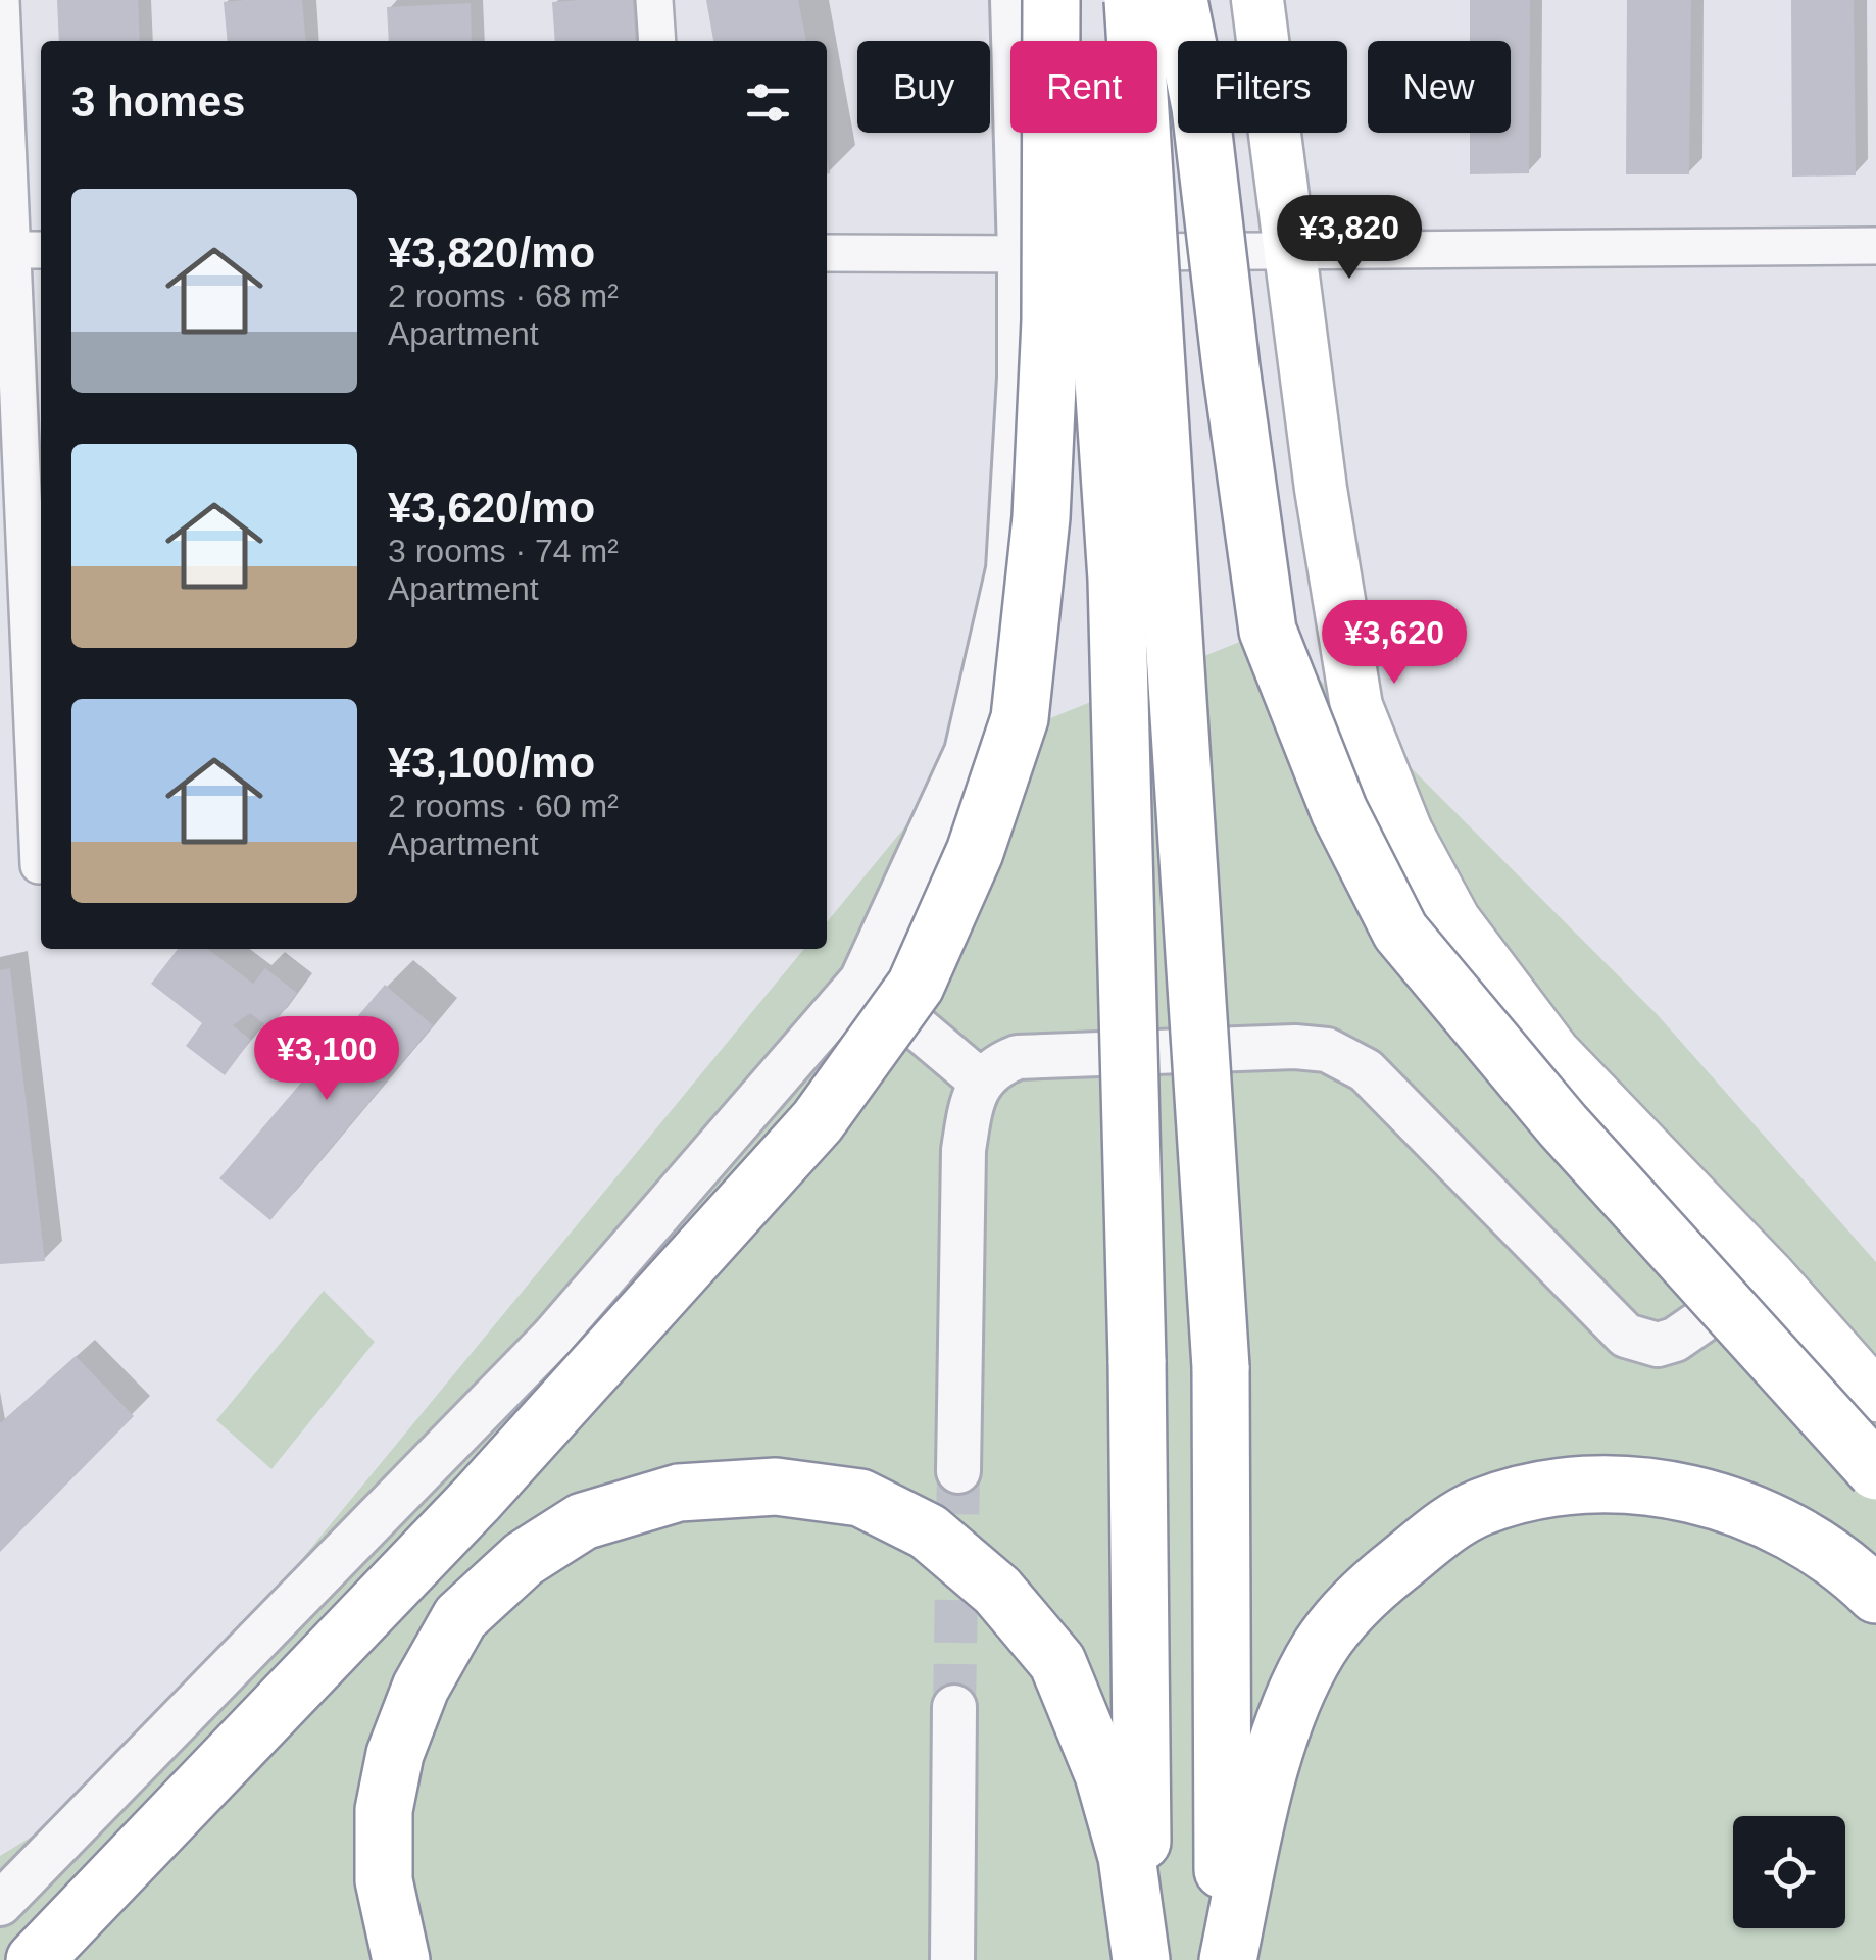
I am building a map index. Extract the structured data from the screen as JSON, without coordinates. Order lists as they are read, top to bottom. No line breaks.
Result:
{"page":{"chip":["Buy","Rent","Filters","New"],"heading":"3 homes","list":[{"name":"¥3,820/mo","note":"2 rooms · 68 m² · Apartment"},{"name":"¥3,620/mo","note":"3 rooms · 74 m² · Apartment"},{"name":"¥3,100/mo","note":"2 rooms · 60 m² · Apartment"}],"price":["¥3,820","¥3,620","¥3,100"]}}
